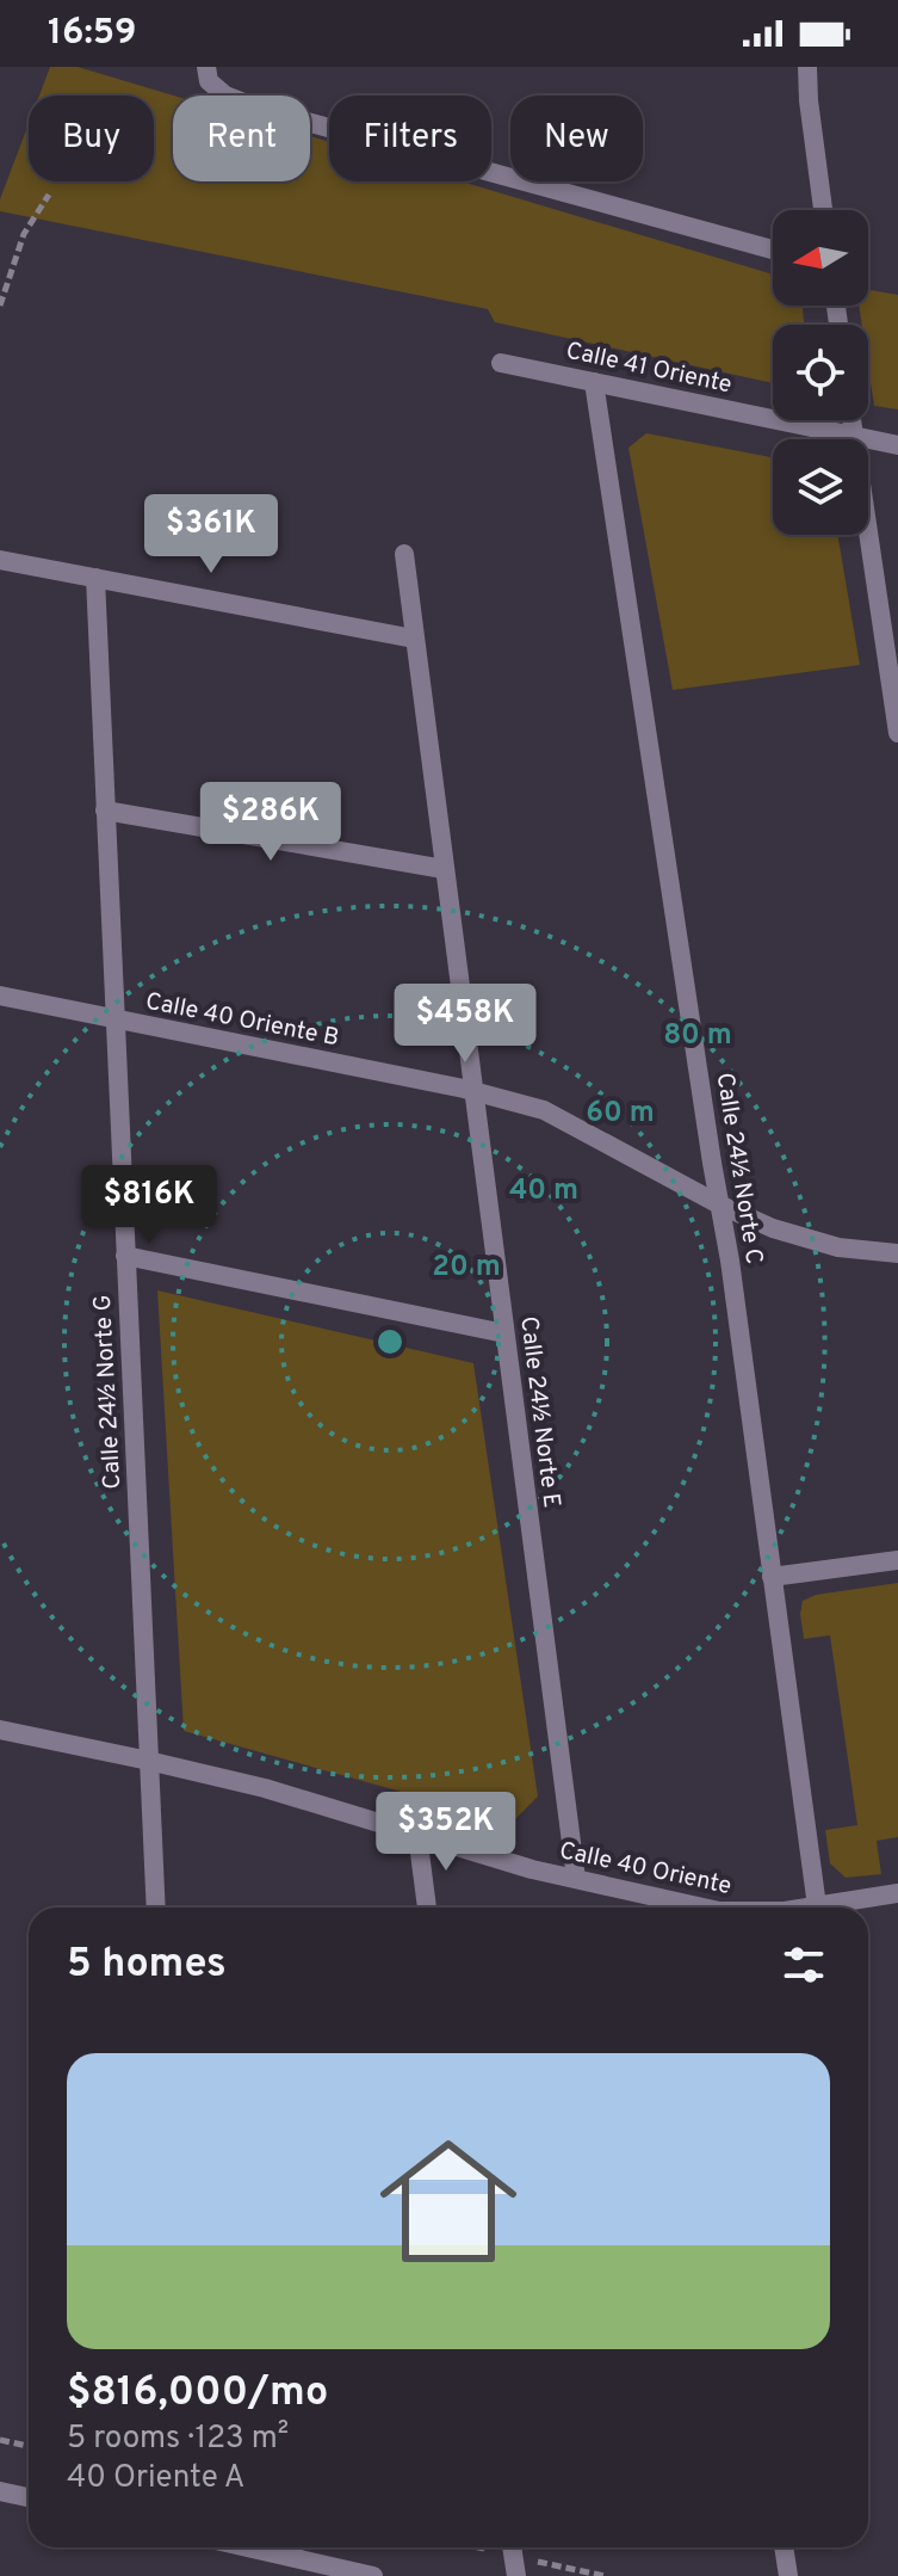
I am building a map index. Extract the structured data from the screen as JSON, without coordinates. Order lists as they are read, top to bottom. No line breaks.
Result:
{"streets":{"street":["Calle 41 Oriente","Calle 40 Oriente B","Calle 24½ Norte C","Calle 24½ Norte G","Calle 24½ Norte E","Calle 40 Oriente"]},"crossings":[["Calle 41 Oriente","Calle 24½ Norte C"],["Calle 40 Oriente B","Calle 24½ Norte C"],["Calle 40 Oriente B","Calle 24½ Norte G"],["Calle 40 Oriente B","Calle 24½ Norte E"],["Calle 24½ Norte C","Calle 40 Oriente"],["Calle 24½ Norte G","Calle 40 Oriente"],["Calle 24½ Norte E","Calle 40 Oriente"]],"north":"left","page":{"status":"16:59","chip":["Buy","Rent","Filters","New"],"price":["$361K","$286K","$458K","$816K","$352K"],"heading":"5 homes","list":[{"name":"$816,000/mo","note":"5 rooms · 123 m² · 40 Oriente A"}]},"rings":["80 m","60 m","40 m","20 m"]}
